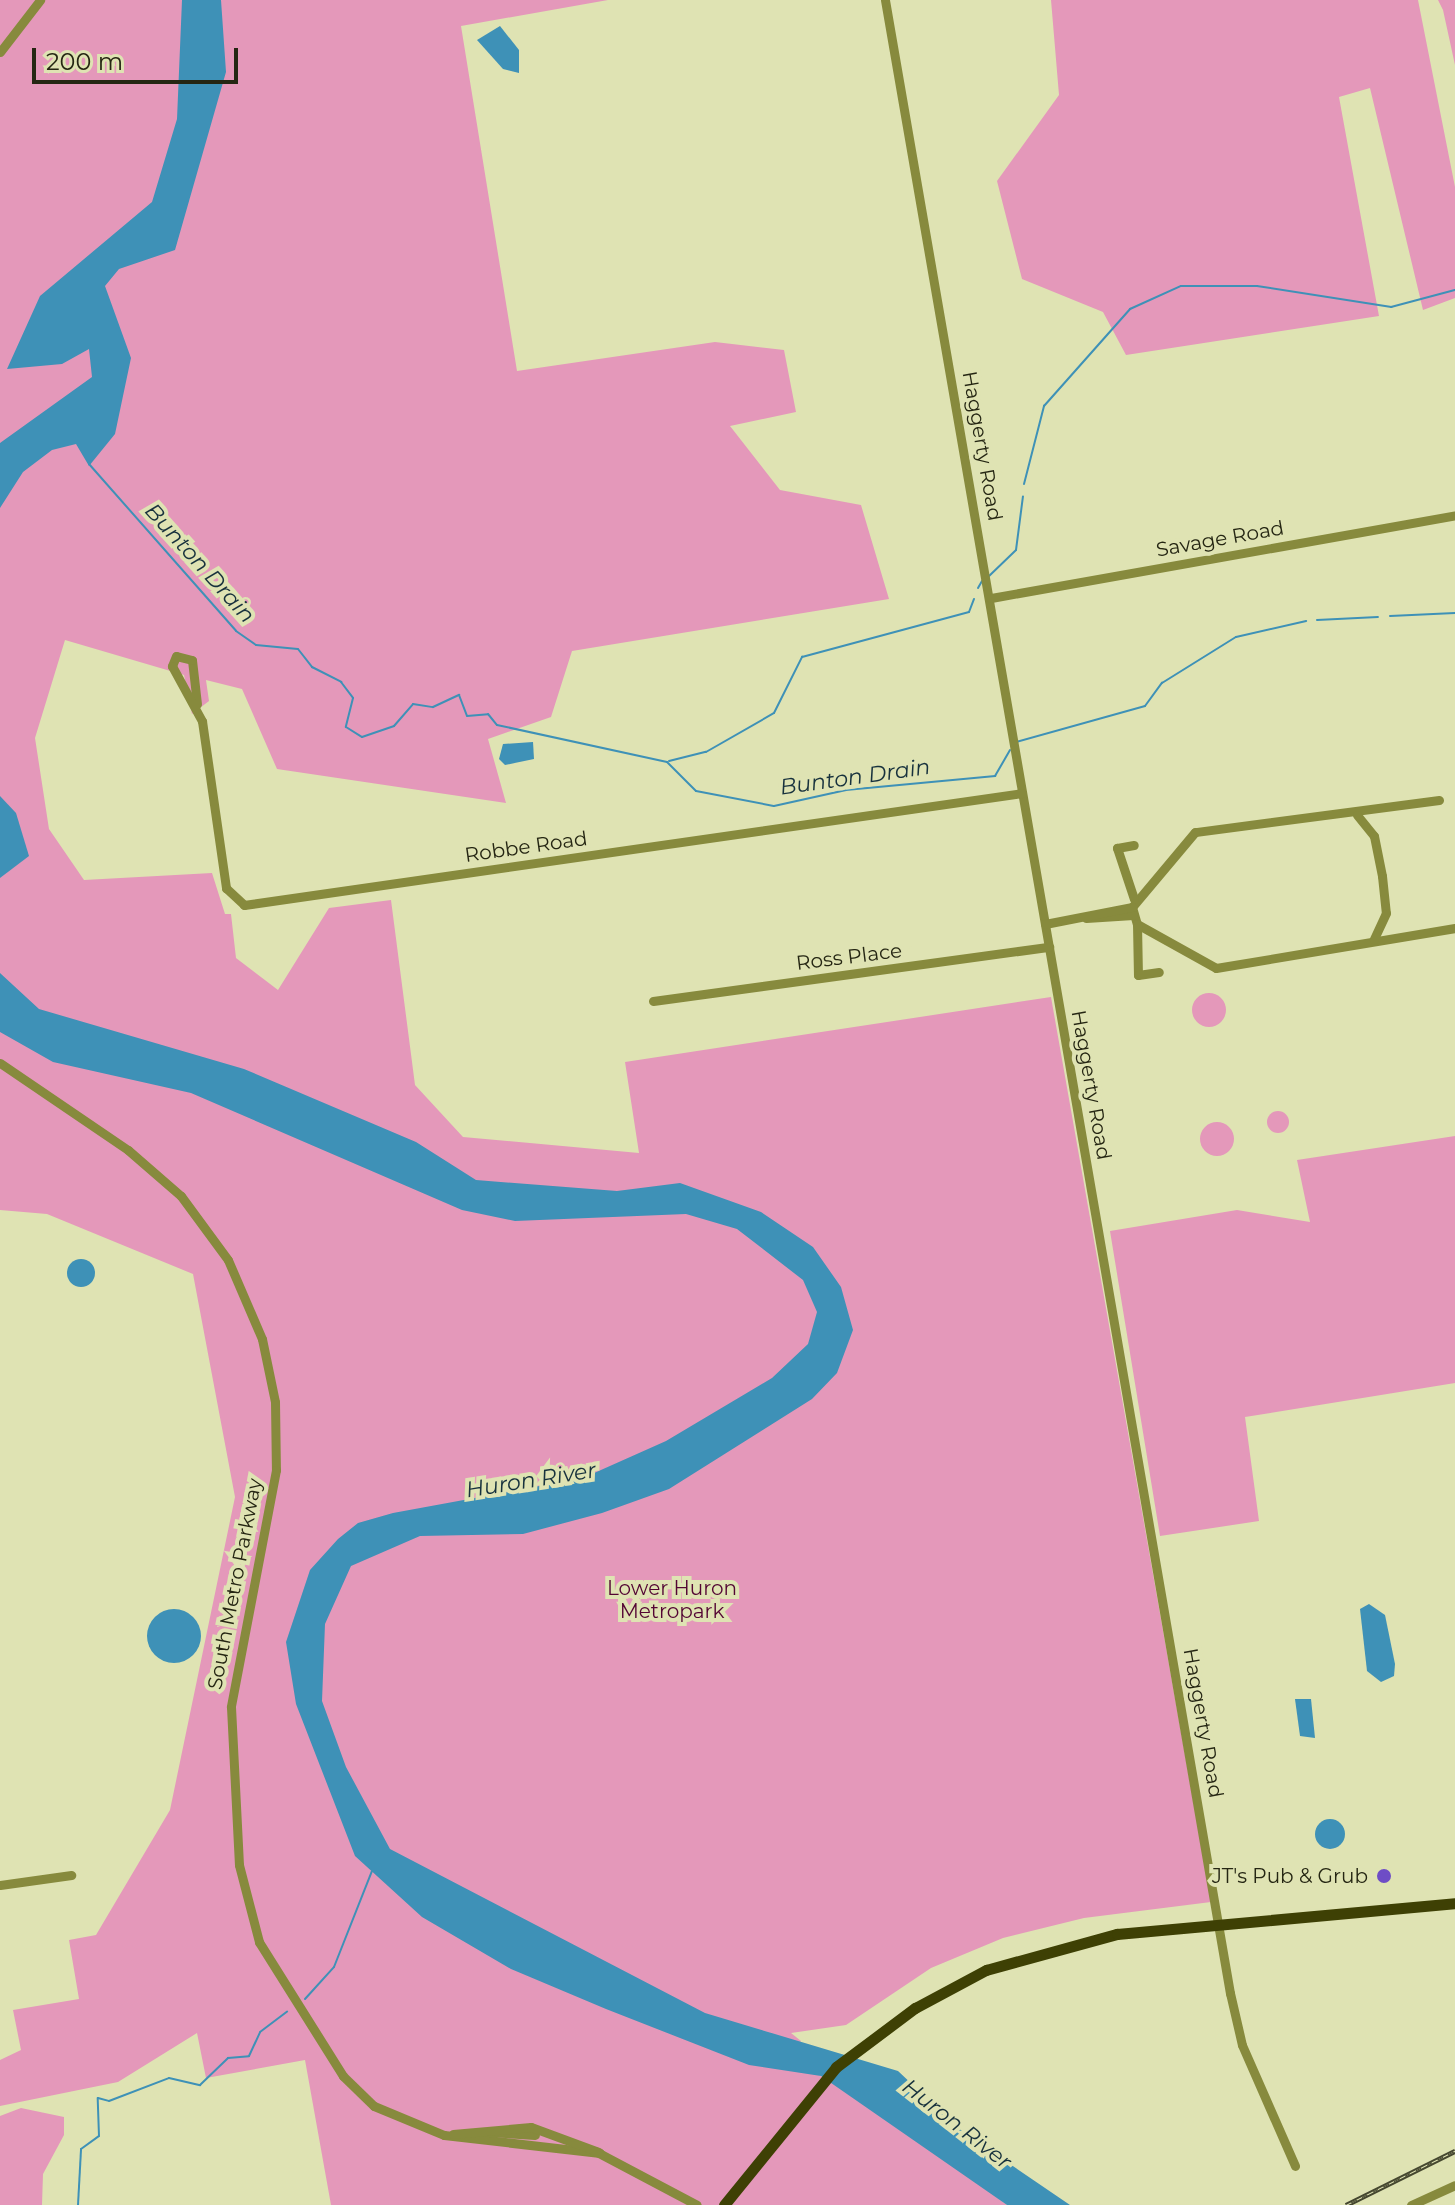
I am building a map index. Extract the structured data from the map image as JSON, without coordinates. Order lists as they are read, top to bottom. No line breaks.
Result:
{"streets":{"street":["Haggerty Road","Savage Road","Robbe Road","Ross Place","South Metro Parkway"]},"crossings":[["Haggerty Road","Savage Road"],["Haggerty Road","Robbe Road"],["Haggerty Road","Ross Place"]],"water":["Bunton Drain","Huron River"],"parks":["Lower Huron Metropark"],"places":["JT's Pub & Grub"],"scale_bar":"200 m"}
